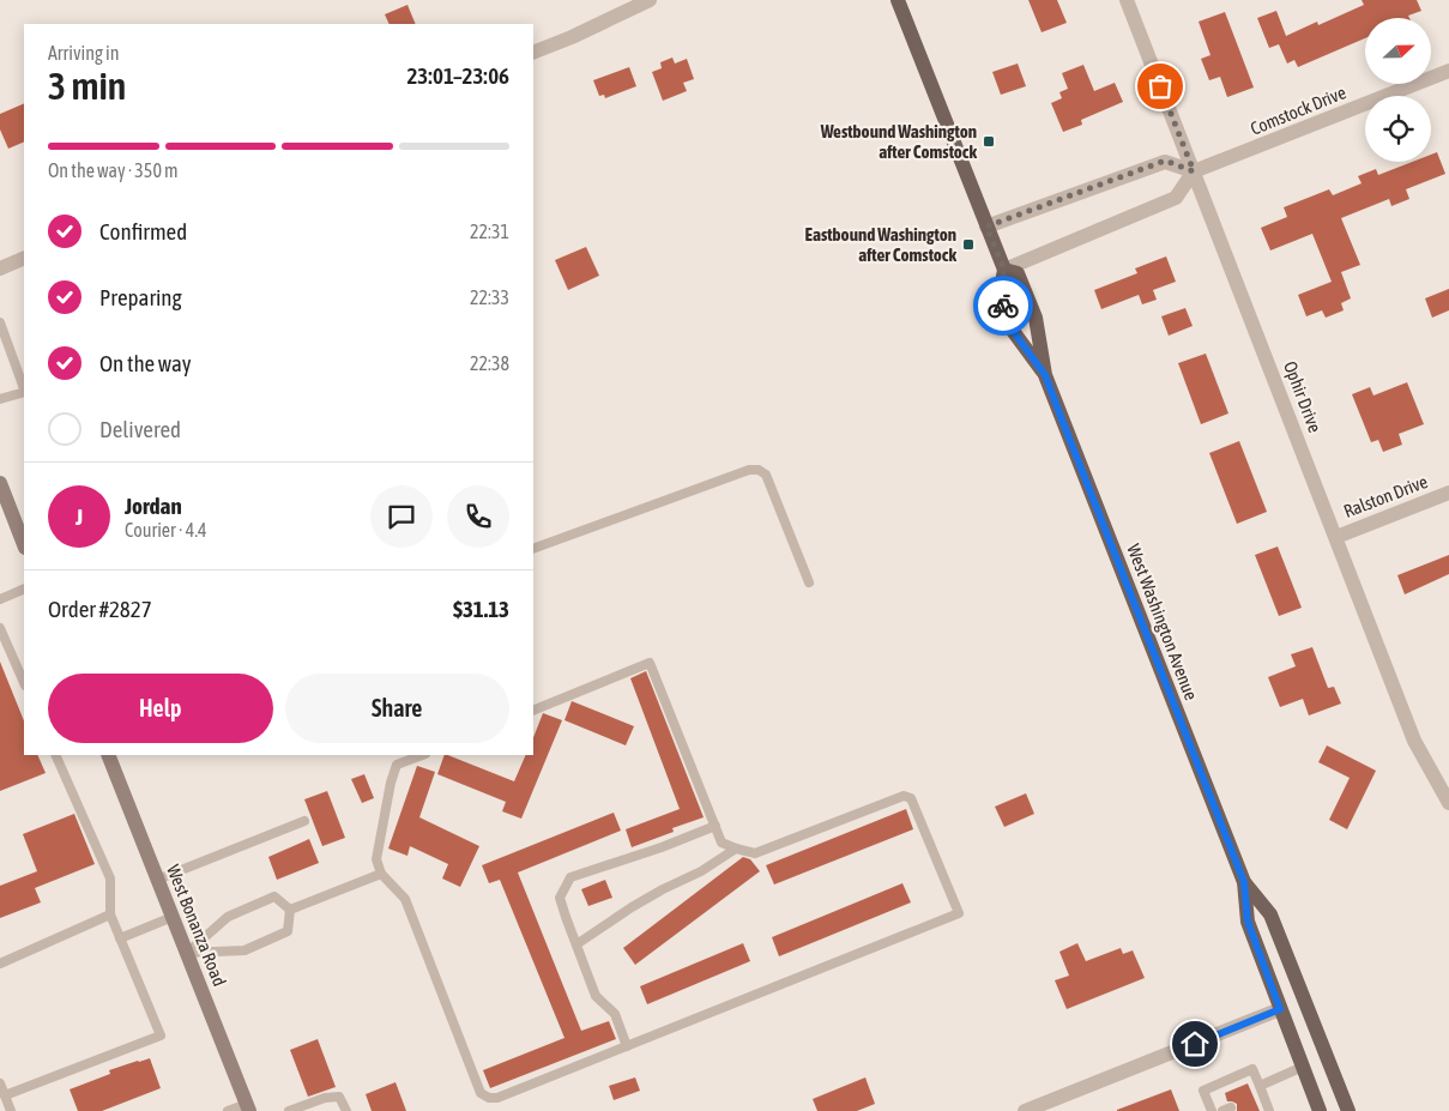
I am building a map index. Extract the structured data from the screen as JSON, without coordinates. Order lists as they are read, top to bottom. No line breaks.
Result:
{"streets":{"main road":["West Washington Avenue","West Bonanza Road"],"street":["Comstock Drive","Ophir Drive","Ralston Drive"]},"crossings":[["Comstock Drive","Ophir Drive"],["Ophir Drive","Ralston Drive"]],"places":{"transit":["Westbound Washington after Comstock","Eastbound Washington after Comstock"]},"north":"right","page":{"heading":["3 min","Arriving in","23:01–23:06"],"panel":["Jordan","Courier · 4.4","Order #2827","$31.13"],"bar":"On the way · 350 m","list":[["Confirmed","22:31"],["Preparing","22:33"],["On the way","22:38"],"Delivered"],"round":"J","buttons":["Help","Share"]}}
